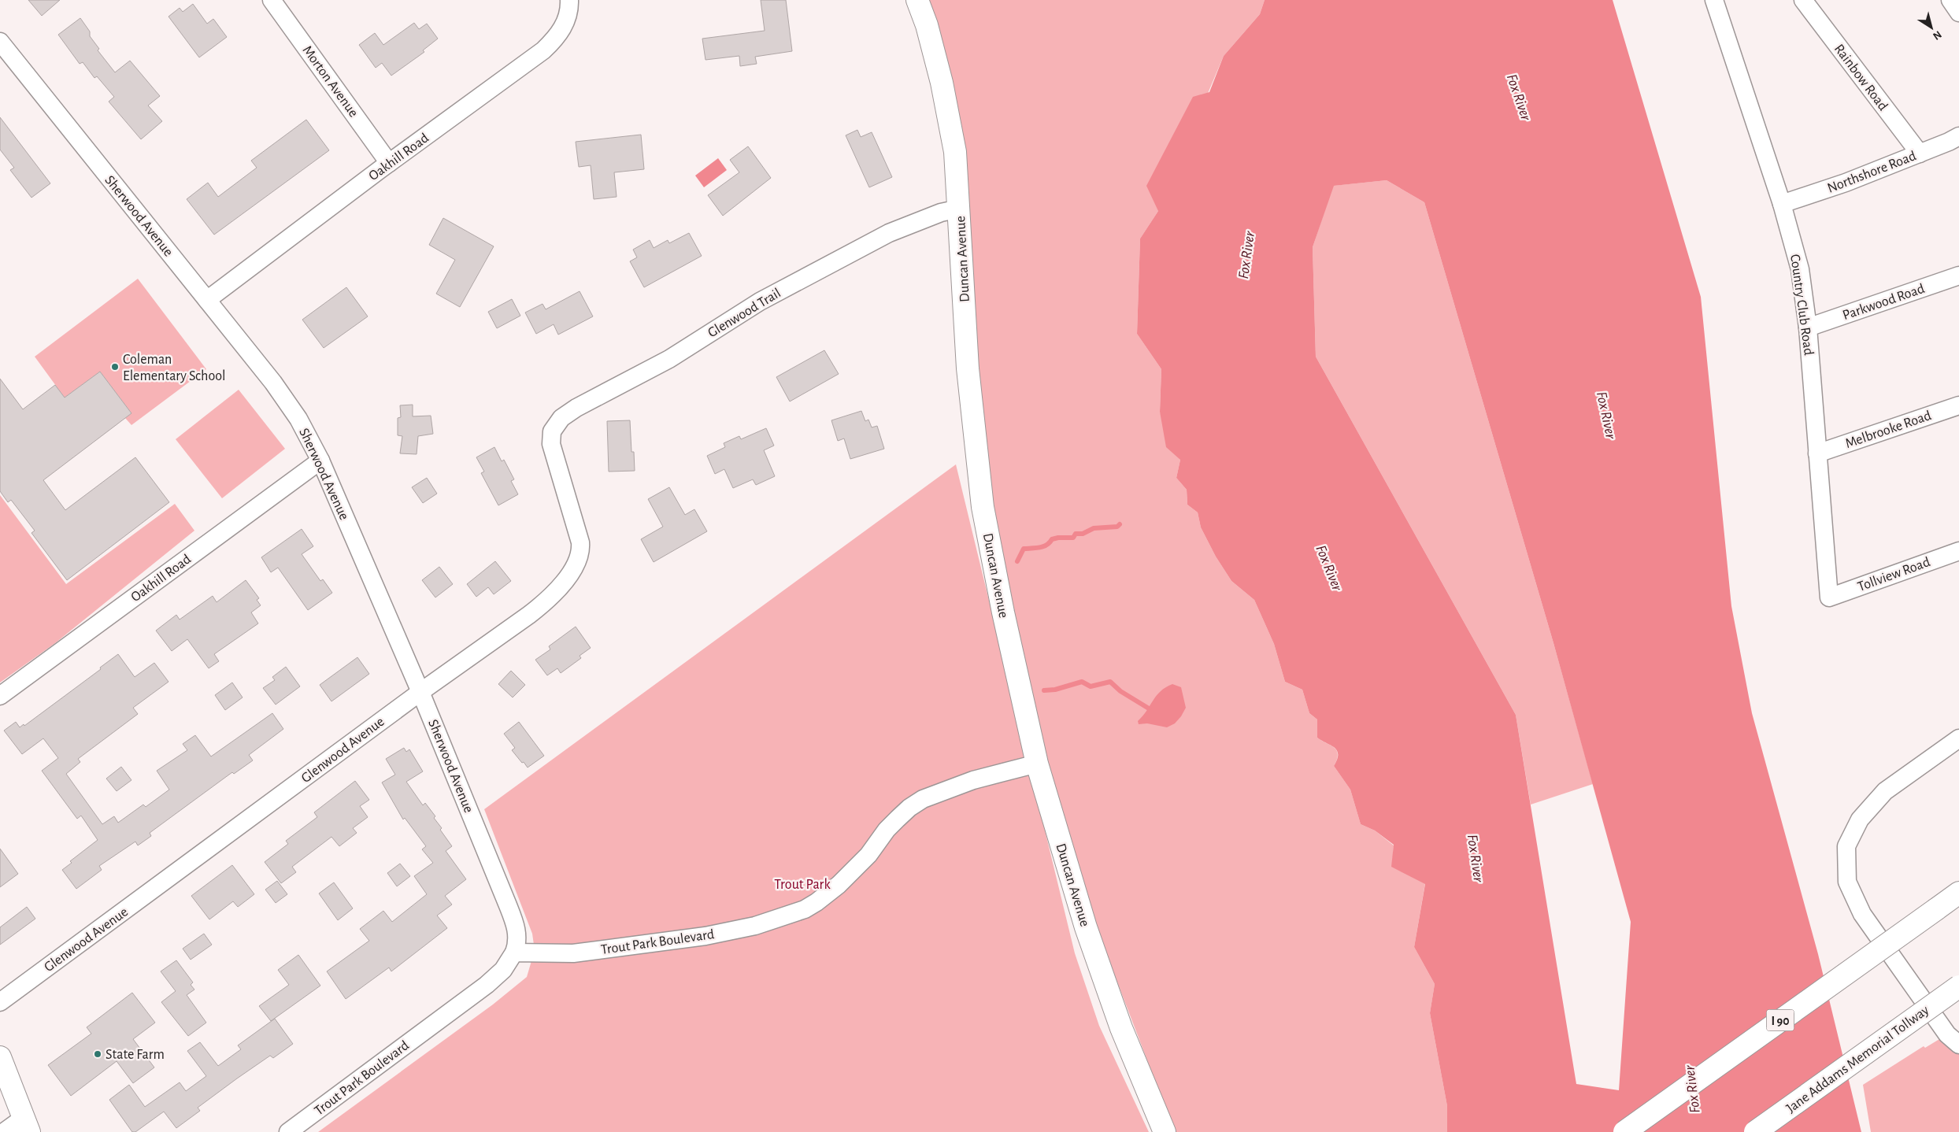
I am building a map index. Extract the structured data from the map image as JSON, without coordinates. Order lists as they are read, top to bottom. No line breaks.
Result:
{"streets":{"main road":["Duncan Avenue","I 90","Jane Addams Memorial Tollway"],"street":["Rainbow Road","Morton Avenue","Oakhill Road","Northshore Road","Sherwood Avenue","Parkwood Road","Country Club Road","Glenwood Trail","Melbrooke Road","Tollview Road","Glenwood Avenue","Trout Park Boulevard"]},"crossings":[["Rainbow Road","Northshore Road"],["Morton Avenue","Oakhill Road"],["Oakhill Road","Sherwood Avenue"],["Northshore Road","Country Club Road"],["Sherwood Avenue","Glenwood Avenue"],["Sherwood Avenue","Trout Park Boulevard"],["Duncan Avenue","Glenwood Trail"],["Duncan Avenue","Trout Park Boulevard"],["Parkwood Road","Country Club Road"],["Country Club Road","Melbrooke Road"],["Country Club Road","Tollview Road"],["Glenwood Trail","Glenwood Avenue"]],"water":["Fox River"],"parks":["Trout Park"],"places":["Coleman Elementary School","State Farm"],"north":"bottom right"}
